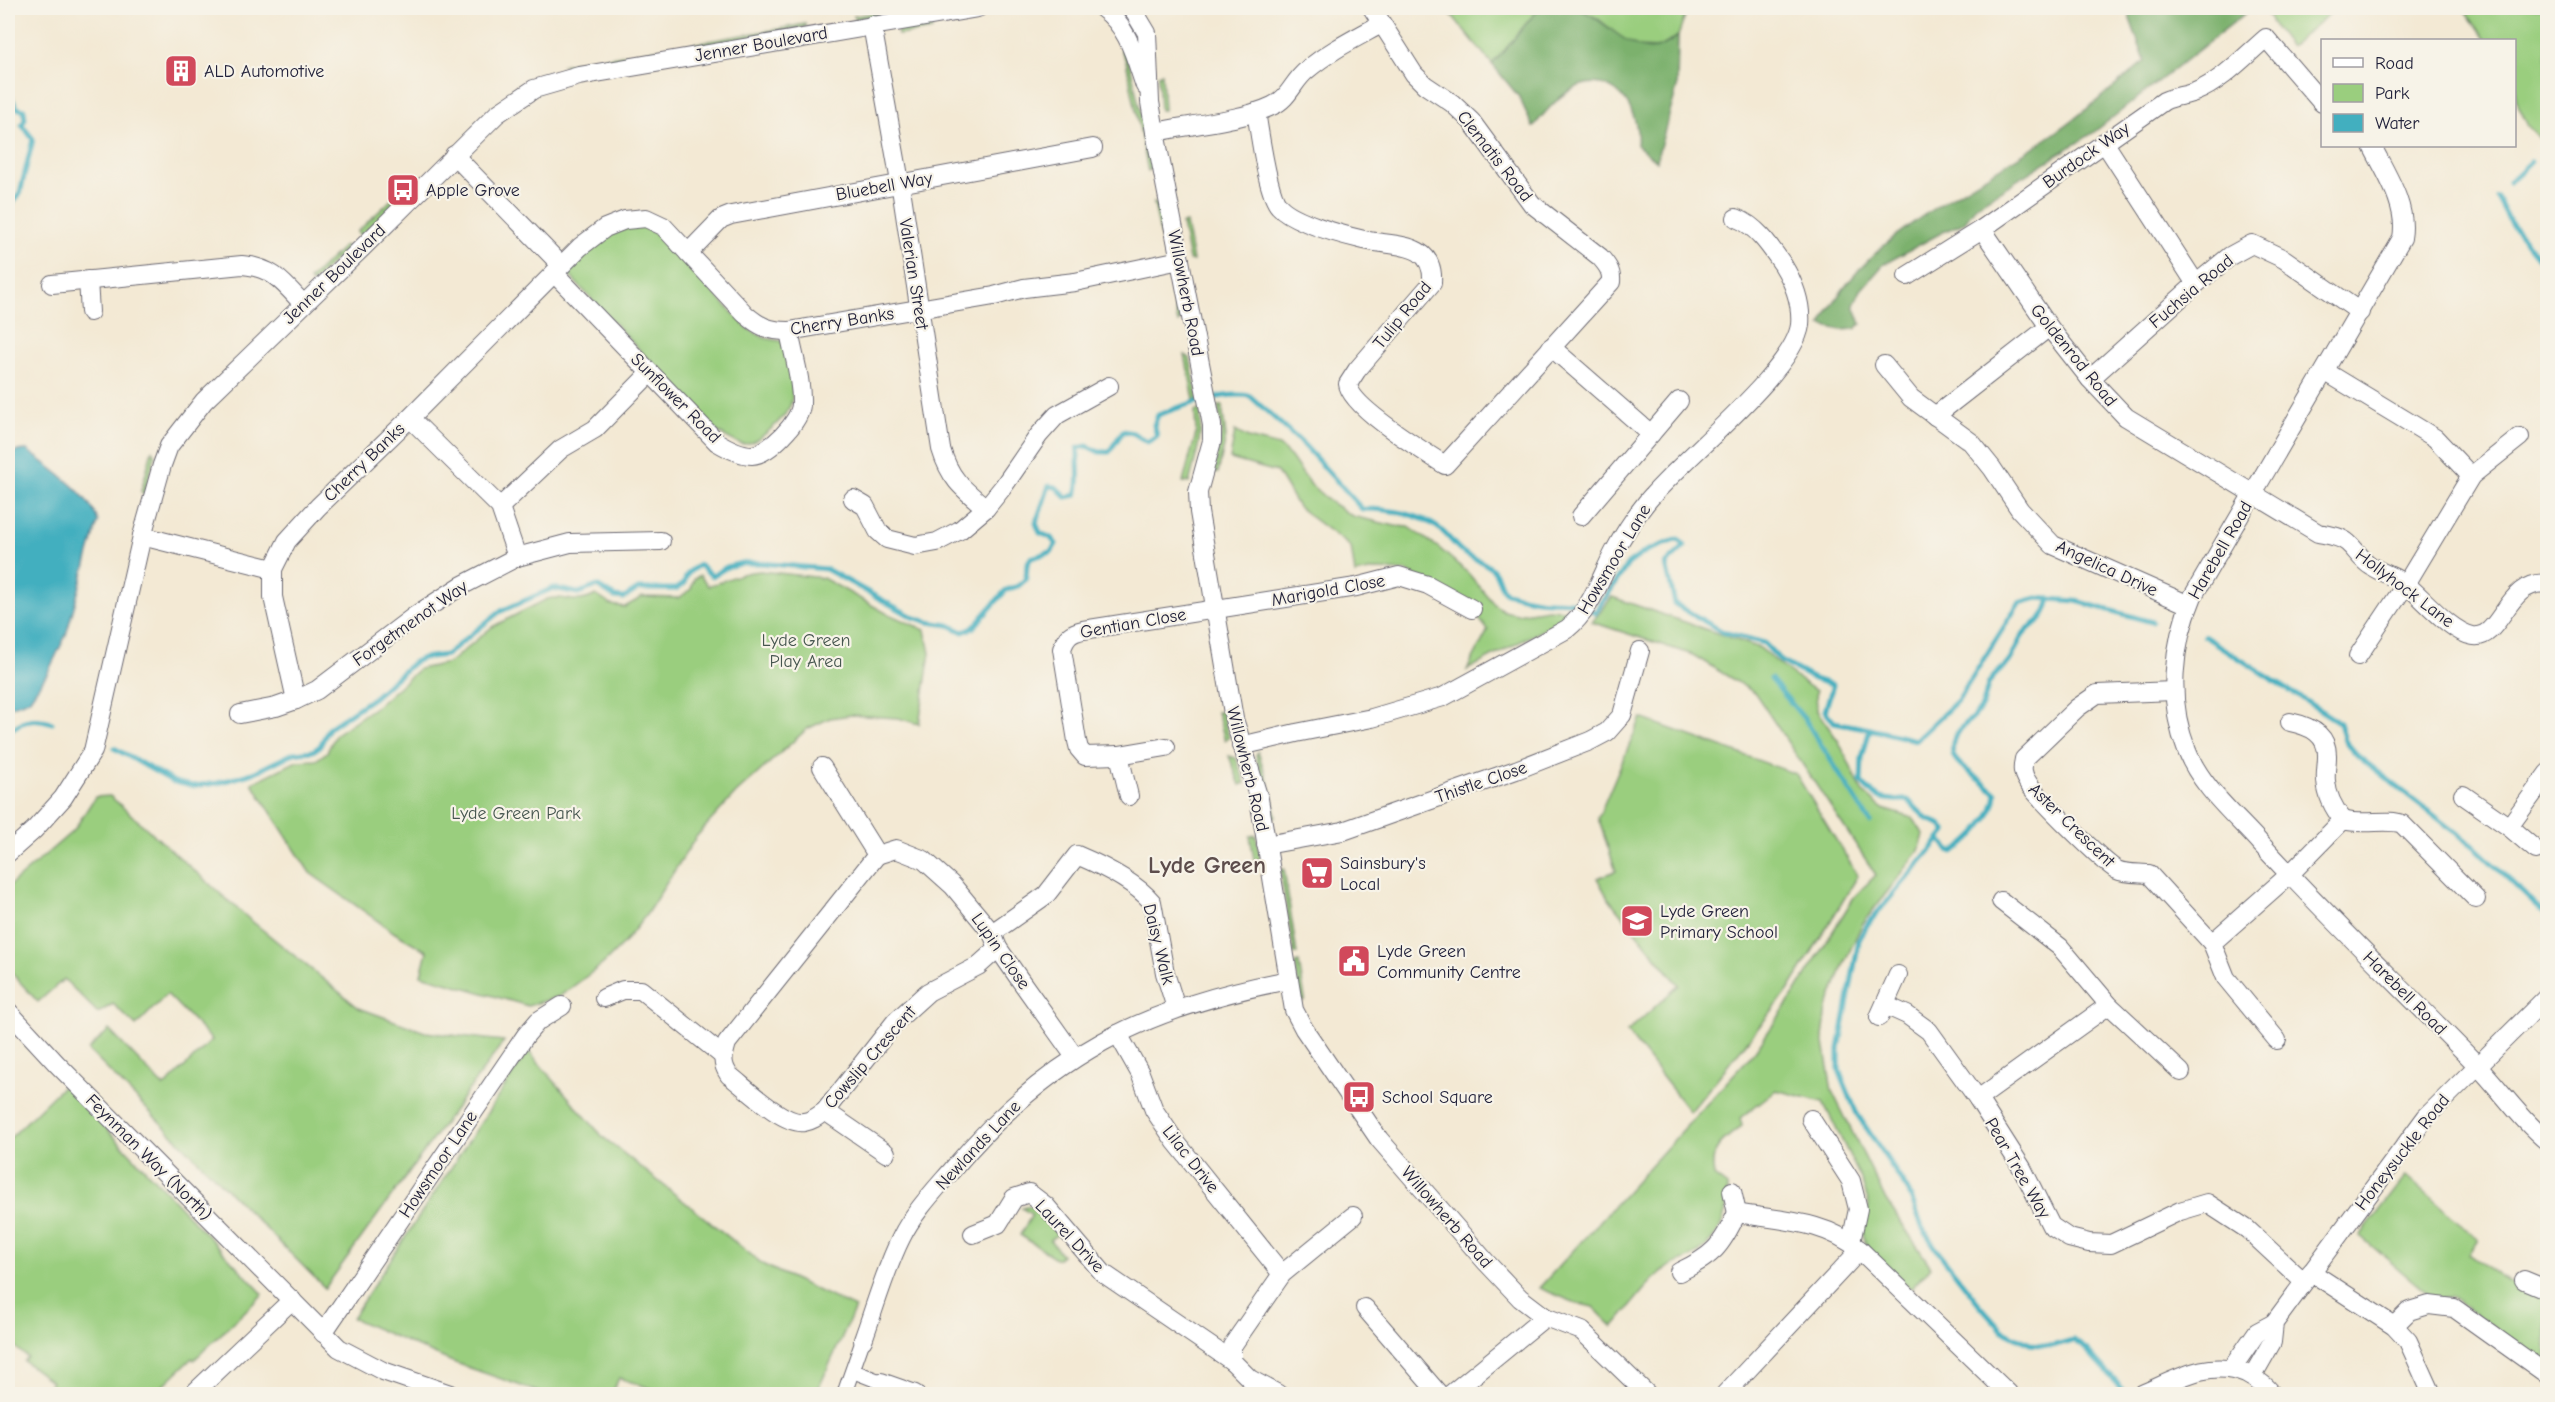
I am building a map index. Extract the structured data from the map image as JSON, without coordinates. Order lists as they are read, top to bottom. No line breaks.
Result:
{"streets":{"street":["Jenner Boulevard","Burdock Way","Clematis Road","Bluebell Way","Valerian Street","Fuchsia Road","Willowherb Road","Tulip Road","Cherry Banks","Goldenrod Road","Sunflower Road","Harebell Road","Howsmoor Lane","Angelica Drive","Hollyhock Lane","Marigold Close","Forgetmenot Way","Gentian Close","Thistle Close","Aster Crescent","Daisy Walk","Lupin Close","Cowslip Crescent","Newlands Lane","Honeysuckle Road","Feynman Way (North)","Lilac Drive","Pear Tree Way","Laurel Drive"]},"crossings":[["Jenner Boulevard","Valerian Street"],["Burdock Way","Goldenrod Road"],["Clematis Road","Tulip Road"],["Bluebell Way","Valerian Street"],["Bluebell Way","Cherry Banks"],["Valerian Street","Cherry Banks"],["Fuchsia Road","Goldenrod Road"],["Fuchsia Road","Harebell Road"],["Willowherb Road","Cherry Banks"],["Willowherb Road","Howsmoor Lane"],["Willowherb Road","Marigold Close"],["Willowherb Road","Gentian Close"],["Willowherb Road","Thistle Close"],["Willowherb Road","Newlands Lane"],["Cherry Banks","Sunflower Road"],["Goldenrod Road","Harebell Road"],["Goldenrod Road","Hollyhock Lane"],["Harebell Road","Angelica Drive"],["Harebell Road","Hollyhock Lane"],["Harebell Road","Aster Crescent"],["Harebell Road","Honeysuckle Road"],["Howsmoor Lane","Feynman Way (North)"],["Marigold Close","Gentian Close"],["Daisy Walk","Lupin Close"],["Daisy Walk","Cowslip Crescent"],["Daisy Walk","Newlands Lane"],["Lupin Close","Cowslip Crescent"],["Lupin Close","Newlands Lane"],["Newlands Lane","Lilac Drive"],["Honeysuckle Road","Pear Tree Way"]],"districts":["Lyde Green"],"parks":["Lyde Green Play Area","Lyde Green Park"],"places":{"building":["ALD Automotive"],"bus stop":["Apple Grove","School Square"],"supermarket":["Sainsbury's Local"],"school or university":["Lyde Green Primary School"],"public building":["Lyde Green Community Centre"]},"legend":["Road","Park","Water"]}
